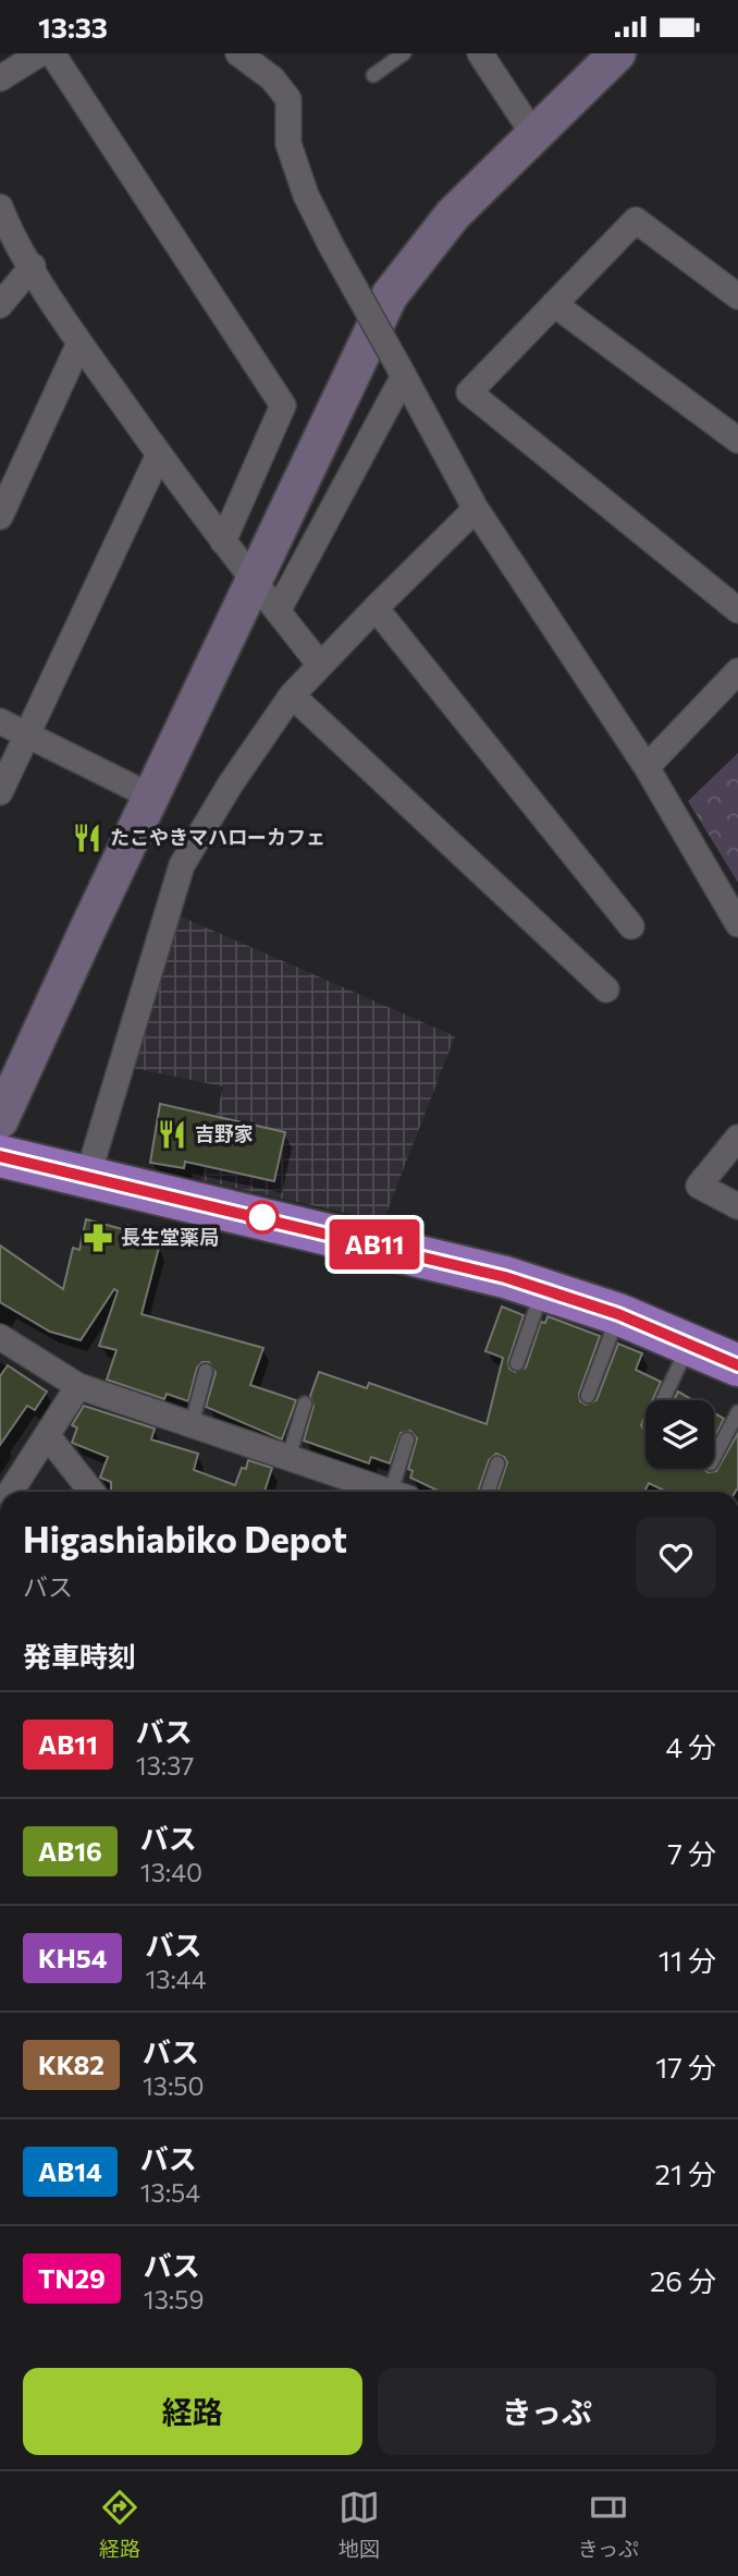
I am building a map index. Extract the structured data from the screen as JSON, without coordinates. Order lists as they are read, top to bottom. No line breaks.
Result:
{"places":{"restaurant":["たこやきマハローカフェ","吉野家"],"pharmacy":["長生堂薬局"]},"lines":["bus line AB11"],"page":{"status":"13:33","on_map":"AB11","heading":[["Higashiabiko Depot","バス"],"発車時刻"],"list":[{"mark":"AB11","name":"バス","note":"13:37","value":"4 分"},{"mark":"AB16","name":"バス","note":"13:40","value":"7 分"},{"mark":"KH54","name":"バス","note":"13:44","value":"11 分"},{"mark":"KK82","name":"バス","note":"13:50","value":"17 分"},{"mark":"AB14","name":"バス","note":"13:54","value":"21 分"},{"mark":"TN29","name":"バス","note":"13:59","value":"26 分"}],"buttons":["経路","きっぷ"],"tabs":["経路","地図","きっぷ"]}}
